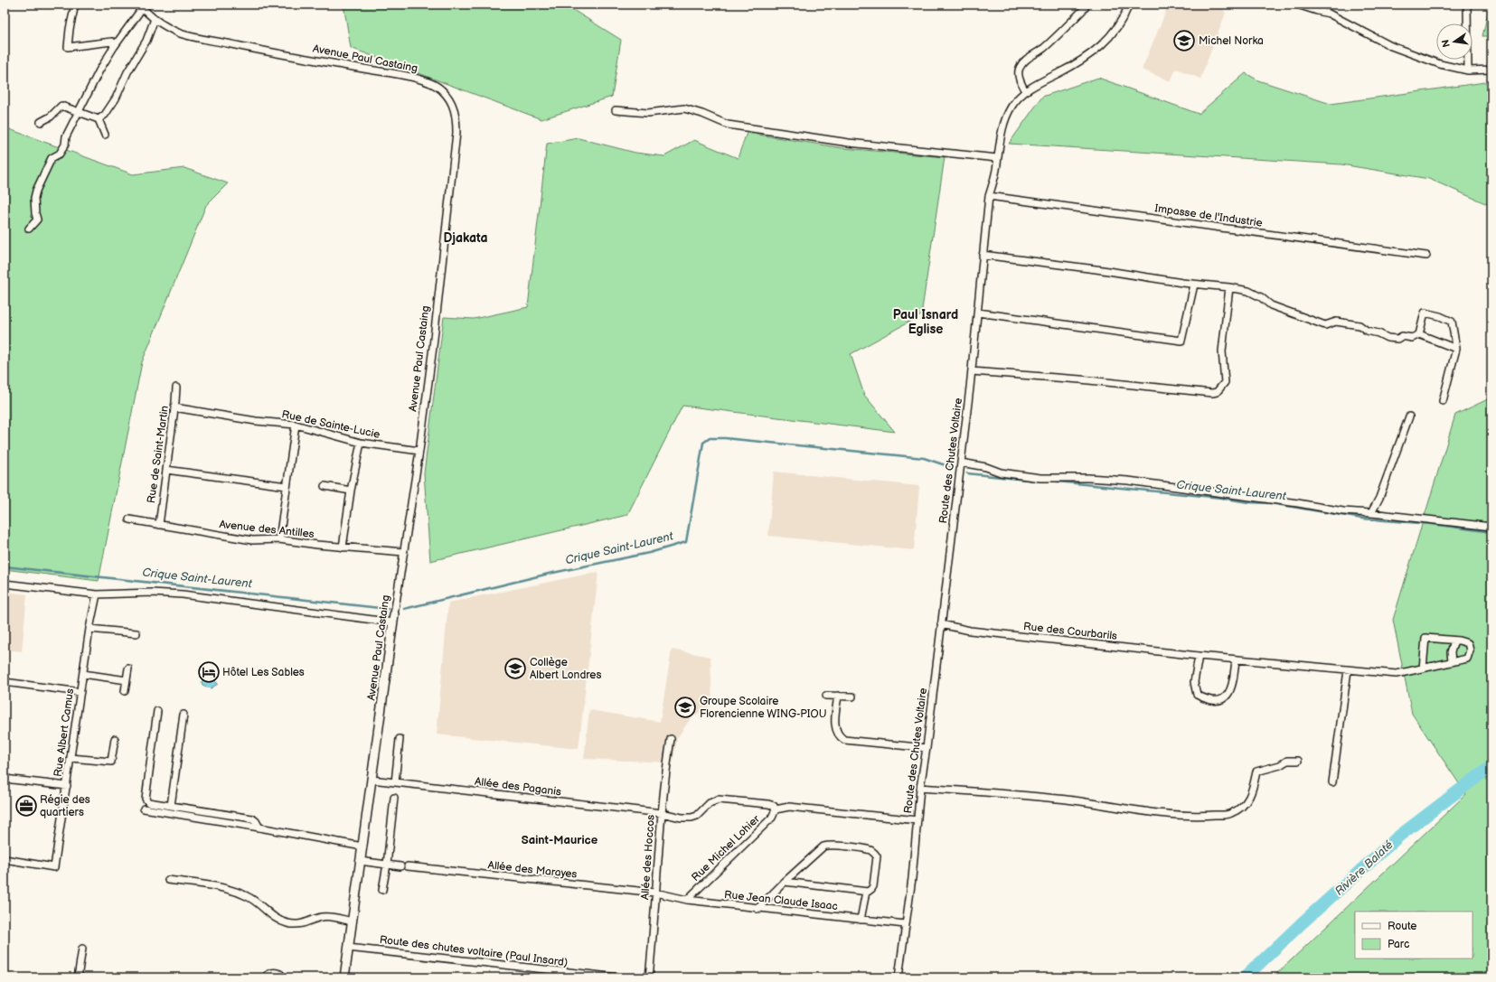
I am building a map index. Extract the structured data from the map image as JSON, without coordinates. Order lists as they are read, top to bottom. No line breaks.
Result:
{"streets":{"street":["Avenue Paul Castaing","Impasse de l'Industrie","Rue de Sainte-Lucie","Rue de Saint-Martin","Route des Chutes Voltaire","Avenue des Antilles","Rue des Courbarils","Rue Albert Camus","Allée des Paganis","Rue Michel Lohier","Allée des Hoccos","Allée des Marayes","Rue Jean Claude Isaac","Route des chutes voltaire (Paul Insard)"]},"crossings":[["Avenue Paul Castaing","Rue de Sainte-Lucie"],["Avenue Paul Castaing","Avenue des Antilles"],["Avenue Paul Castaing","Allée des Paganis"],["Avenue Paul Castaing","Route des chutes voltaire (Paul Insard)"],["Impasse de l'Industrie","Route des Chutes Voltaire"],["Rue de Sainte-Lucie","Rue de Saint-Martin"],["Rue de Saint-Martin","Avenue des Antilles"],["Route des Chutes Voltaire","Rue des Courbarils"],["Route des Chutes Voltaire","Rue Jean Claude Isaac"],["Allée des Paganis","Rue Michel Lohier"],["Allée des Paganis","Allée des Hoccos"],["Rue Michel Lohier","Rue Jean Claude Isaac"],["Allée des Hoccos","Allée des Marayes"],["Allée des Hoccos","Rue Jean Claude Isaac"],["Allée des Marayes","Rue Jean Claude Isaac"]],"districts":["Djakata","Paul Isnard Eglise","Saint-Maurice"],"water":["Crique Saint-Laurent","Rivière Balaté"],"places":{"school or university":["Michel Norka","Collège Albert Londres","Groupe Scolaire Florencienne WING-PIOU"],"hotel":["Hôtel Les Sables"],"office":["Régie des quartiers"]},"legend":["Route","Parc"],"north":"left"}
